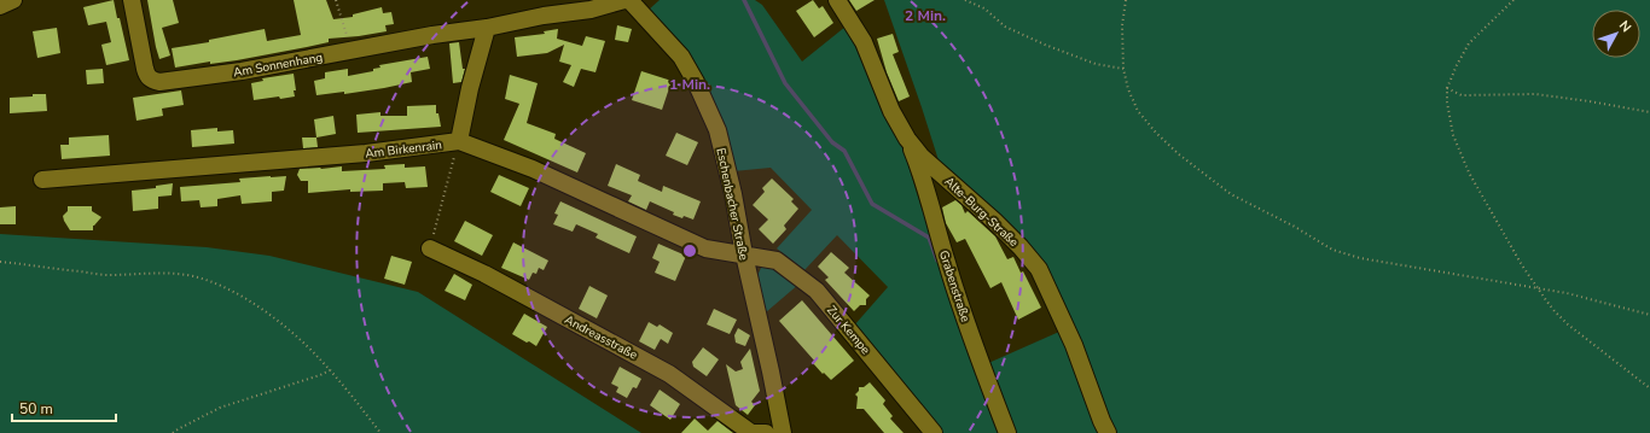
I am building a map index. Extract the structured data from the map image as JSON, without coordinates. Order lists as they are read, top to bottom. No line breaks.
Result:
{"streets":{"street":["Am Sonnenhang","Am Birkenrain","Eschenbacher Straße","Alte-Burg-Straße","Grabenstraße","Zur Kempe","Andreasstraße"]},"crossings":[["Am Birkenrain","Eschenbacher Straße"],["Am Birkenrain","Zur Kempe"],["Eschenbacher Straße","Zur Kempe"],["Alte-Burg-Straße","Grabenstraße"]],"scale_bar":"50 m","north":"top right","rings":["2 Min.","1 Min."]}
